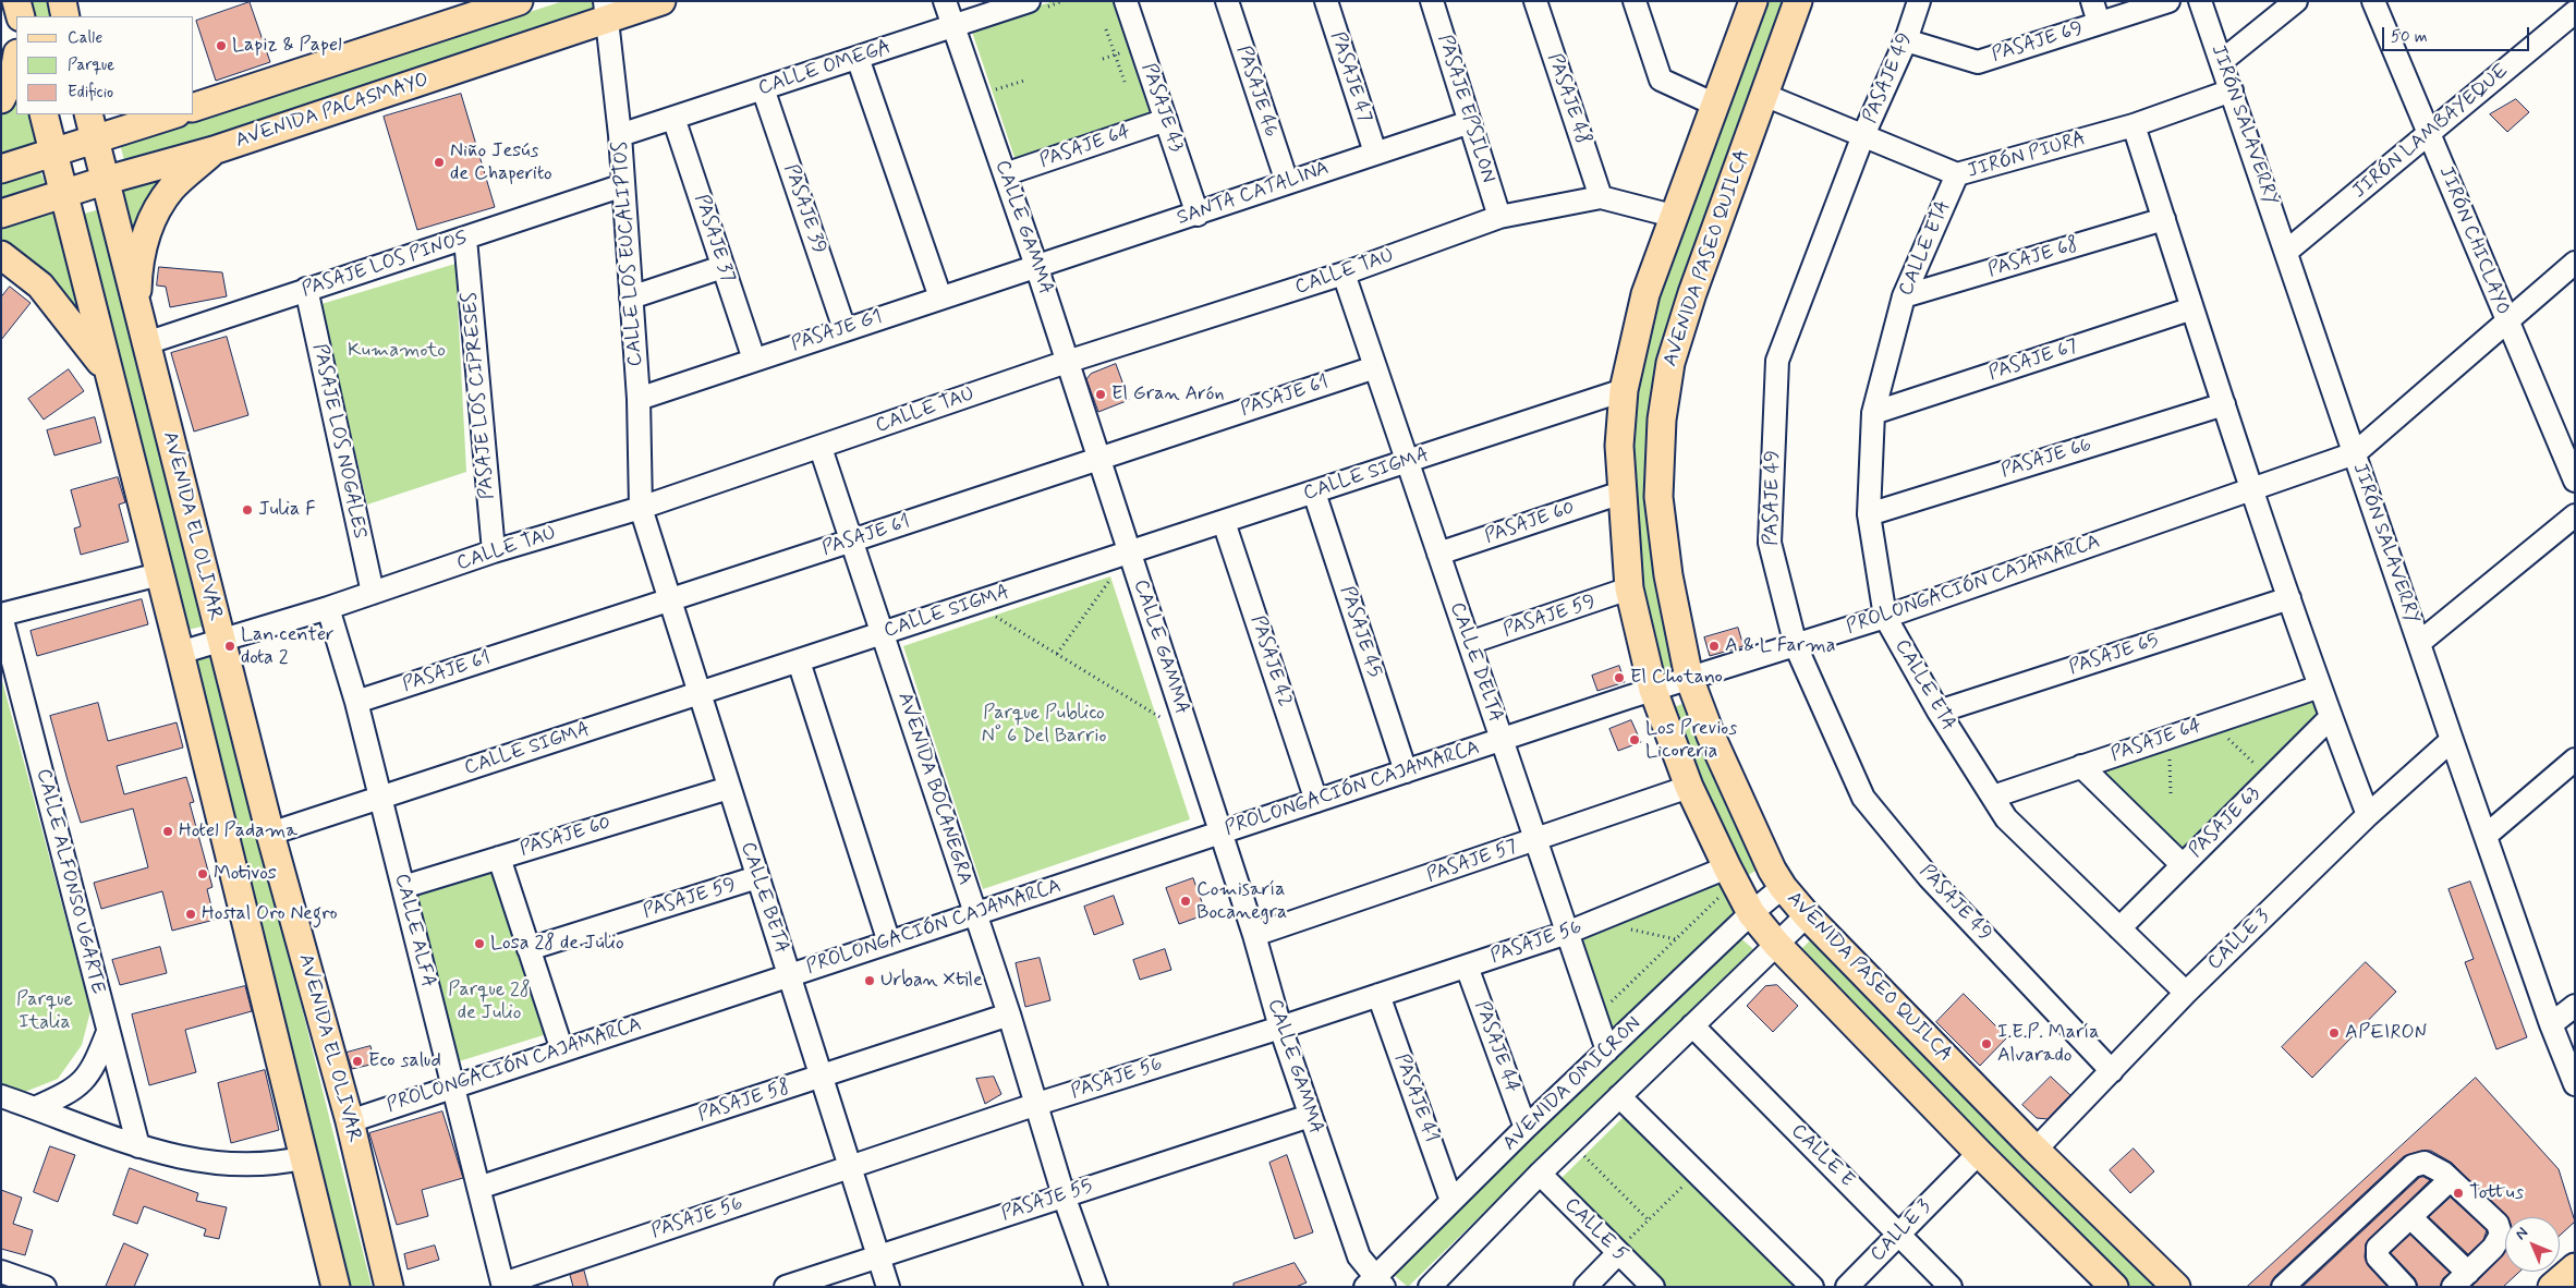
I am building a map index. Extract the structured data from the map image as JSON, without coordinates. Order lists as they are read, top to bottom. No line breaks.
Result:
{"streets":{"main road":["AVENIDA PACASMAYO","AVENIDA PASEO QUILCA","AVENIDA EL OLIVAR"],"street":["PASAJE 69","CALLE OMEGA","PASAJE 47","PASAJE 49","PASAJE 46","PASAJE 48","PASAJE 43","PASAJE EPSILON","JIRÓN SALAVERRY","JIRÓN LAMBAYEQUE","PASAJE 64","JIRÓN PIURA","SANTA CATALINA","PASAJE 39","CALLE GAMMA","PASAJE 37","JIRÓN CHICLAYO","CALLE ETA","CALLE LOS EUCALIPTOS","PASAJE 68","PASAJE LOS PINOS","CALLE TAU","PASAJE G1","PASAJE 67","PASAJE LOS CIPRESES","PASAJE 61","PASAJE LOS NOGALES","PASAJE 66","CALLE SIGMA","PASAJE 60","PROLONGACIÓN CAJAMARCA","PASAJE 59","PASAJE 45","PASAJE 65","PASAJE 42","CALLE DELTA","AVENIDA BOCANEGRA","PASAJE 63","PASAJE 57","CALLE ALFONSO UGARTE","CALLE BETA","CALLE ALFA","CALLE 3","PASAJE 56","PASAJE 44","AVENIDA OMICRON","PASAJE 41","PASAJE 58","CALLE E","PASAJE 55","CALLE 5"]},"crossings":[["PASAJE 69","PASAJE 49"],["CALLE OMEGA","PASAJE 39"],["CALLE OMEGA","CALLE GAMMA"],["CALLE OMEGA","PASAJE 37"],["CALLE OMEGA","CALLE LOS EUCALIPTOS"],["PASAJE 47","SANTA CATALINA"],["PASAJE 49","JIRÓN PIURA"],["PASAJE 49","PROLONGACIÓN CAJAMARCA"],["PASAJE 49","CALLE 3"],["PASAJE 46","SANTA CATALINA"],["PASAJE 48","CALLE TAU"],["PASAJE 43","PASAJE 64"],["PASAJE 43","SANTA CATALINA"],["PASAJE EPSILON","SANTA CATALINA"],["PASAJE EPSILON","CALLE TAU"],["AVENIDA PACASMAYO","CALLE LOS EUCALIPTOS"],["AVENIDA PACASMAYO","AVENIDA EL OLIVAR"],["JIRÓN SALAVERRY","JIRÓN LAMBAYEQUE"],["JIRÓN SALAVERRY","JIRÓN PIURA"],["JIRÓN SALAVERRY","PROLONGACIÓN CAJAMARCA"],["JIRÓN SALAVERRY","CALLE 3"],["JIRÓN LAMBAYEQUE","JIRÓN CHICLAYO"],["PASAJE 64","CALLE GAMMA"],["PASAJE 64","CALLE ETA"],["JIRÓN PIURA","CALLE ETA"],["JIRÓN PIURA","AVENIDA PASEO QUILCA"],["SANTA CATALINA","CALLE GAMMA"],["SANTA CATALINA","PASAJE G1"],["PASAJE 39","PASAJE G1"],["CALLE GAMMA","CALLE TAU"],["CALLE GAMMA","PASAJE G1"],["CALLE GAMMA","PASAJE 61"],["CALLE GAMMA","CALLE SIGMA"],["CALLE GAMMA","PROLONGACIÓN CAJAMARCA"],["CALLE GAMMA","PASAJE 57"],["CALLE GAMMA","PASAJE 56"],["CALLE GAMMA","AVENIDA OMICRON"],["CALLE GAMMA","PASAJE 55"],["PASAJE 37","PASAJE G1"],["CALLE ETA","PASAJE 68"],["CALLE ETA","PASAJE 67"],["CALLE ETA","PASAJE 66"],["CALLE ETA","PROLONGACIÓN CAJAMARCA"],["CALLE ETA","PASAJE 65"],["CALLE ETA","PASAJE 63"],["CALLE ETA","CALLE 3"],["CALLE LOS EUCALIPTOS","PASAJE LOS PINOS"],["CALLE LOS EUCALIPTOS","CALLE TAU"],["CALLE LOS EUCALIPTOS","PASAJE G1"],["CALLE LOS EUCALIPTOS","CALLE BETA"],["AVENIDA PASEO QUILCA","PROLONGACIÓN CAJAMARCA"],["AVENIDA PASEO QUILCA","CALLE 3"],["AVENIDA PASEO QUILCA","AVENIDA OMICRON"],["PASAJE LOS PINOS","PASAJE LOS CIPRESES"],["PASAJE LOS PINOS","PASAJE LOS NOGALES"],["PASAJE LOS PINOS","AVENIDA EL OLIVAR"],["CALLE TAU","PASAJE LOS CIPRESES"],["CALLE TAU","PASAJE LOS NOGALES"],["CALLE TAU","AVENIDA EL OLIVAR"],["CALLE TAU","CALLE DELTA"],["CALLE TAU","AVENIDA BOCANEGRA"],["CALLE TAU","CALLE BETA"],["CALLE TAU","CALLE ALFA"],["PASAJE 61","CALLE DELTA"],["PASAJE 61","AVENIDA BOCANEGRA"],["PASAJE 61","CALLE BETA"],["PASAJE 61","CALLE ALFA"],["CALLE SIGMA","AVENIDA EL OLIVAR"],["CALLE SIGMA","PASAJE 45"],["CALLE SIGMA","PASAJE 42"],["CALLE SIGMA","CALLE DELTA"],["CALLE SIGMA","AVENIDA BOCANEGRA"],["CALLE SIGMA","CALLE BETA"],["CALLE SIGMA","CALLE ALFA"],["PASAJE 60","CALLE DELTA"],["PASAJE 60","CALLE BETA"],["PASAJE 60","CALLE ALFA"],["AVENIDA EL OLIVAR","PROLONGACIÓN CAJAMARCA"],["PROLONGACIÓN CAJAMARCA","PASAJE 45"],["PROLONGACIÓN CAJAMARCA","PASAJE 42"],["PROLONGACIÓN CAJAMARCA","CALLE DELTA"],["PROLONGACIÓN CAJAMARCA","AVENIDA BOCANEGRA"],["PROLONGACIÓN CAJAMARCA","CALLE BETA"],["PROLONGACIÓN CAJAMARCA","CALLE ALFA"],["PASAJE 59","CALLE DELTA"],["PASAJE 59","CALLE BETA"],["CALLE DELTA","PASAJE 57"],["CALLE DELTA","PASAJE 56"],["CALLE DELTA","AVENIDA OMICRON"],["AVENIDA BOCANEGRA","PASAJE 56"],["AVENIDA BOCANEGRA","PASAJE 58"],["AVENIDA BOCANEGRA","PASAJE 55"],["CALLE BETA","PASAJE 56"],["CALLE BETA","PASAJE 58"],["CALLE BETA","PASAJE 55"],["CALLE ALFA","PASAJE 56"],["CALLE ALFA","PASAJE 58"],["CALLE 3","CALLE E"],["PASAJE 56","PASAJE 44"],["PASAJE 56","PASAJE 41"],["PASAJE 44","AVENIDA OMICRON"],["AVENIDA OMICRON","PASAJE 41"]],"parks":["Kumamoto","Parque Publico N° 6 Del Barrio","Parque 28 de Julio","Parque Italia"],"places":["Lapiz & Papel","Niño Jesús de Chaperito","El Gran Arón","Julia F","Lan center dota 2","A & L Farma","El Chotano","Los Previos Licoreria","Hotel Padama","Motivos","Comisaría Bocanegra","Hostal Oro Negro","Losa 28 de Julio","Urban Xtile","APEIRON","I.E.P. María Alvarado","Eco salud","Tottus"],"legend":["Calle","Parque","Edificio"],"scale_bar":"50 m","north":"top left"}
